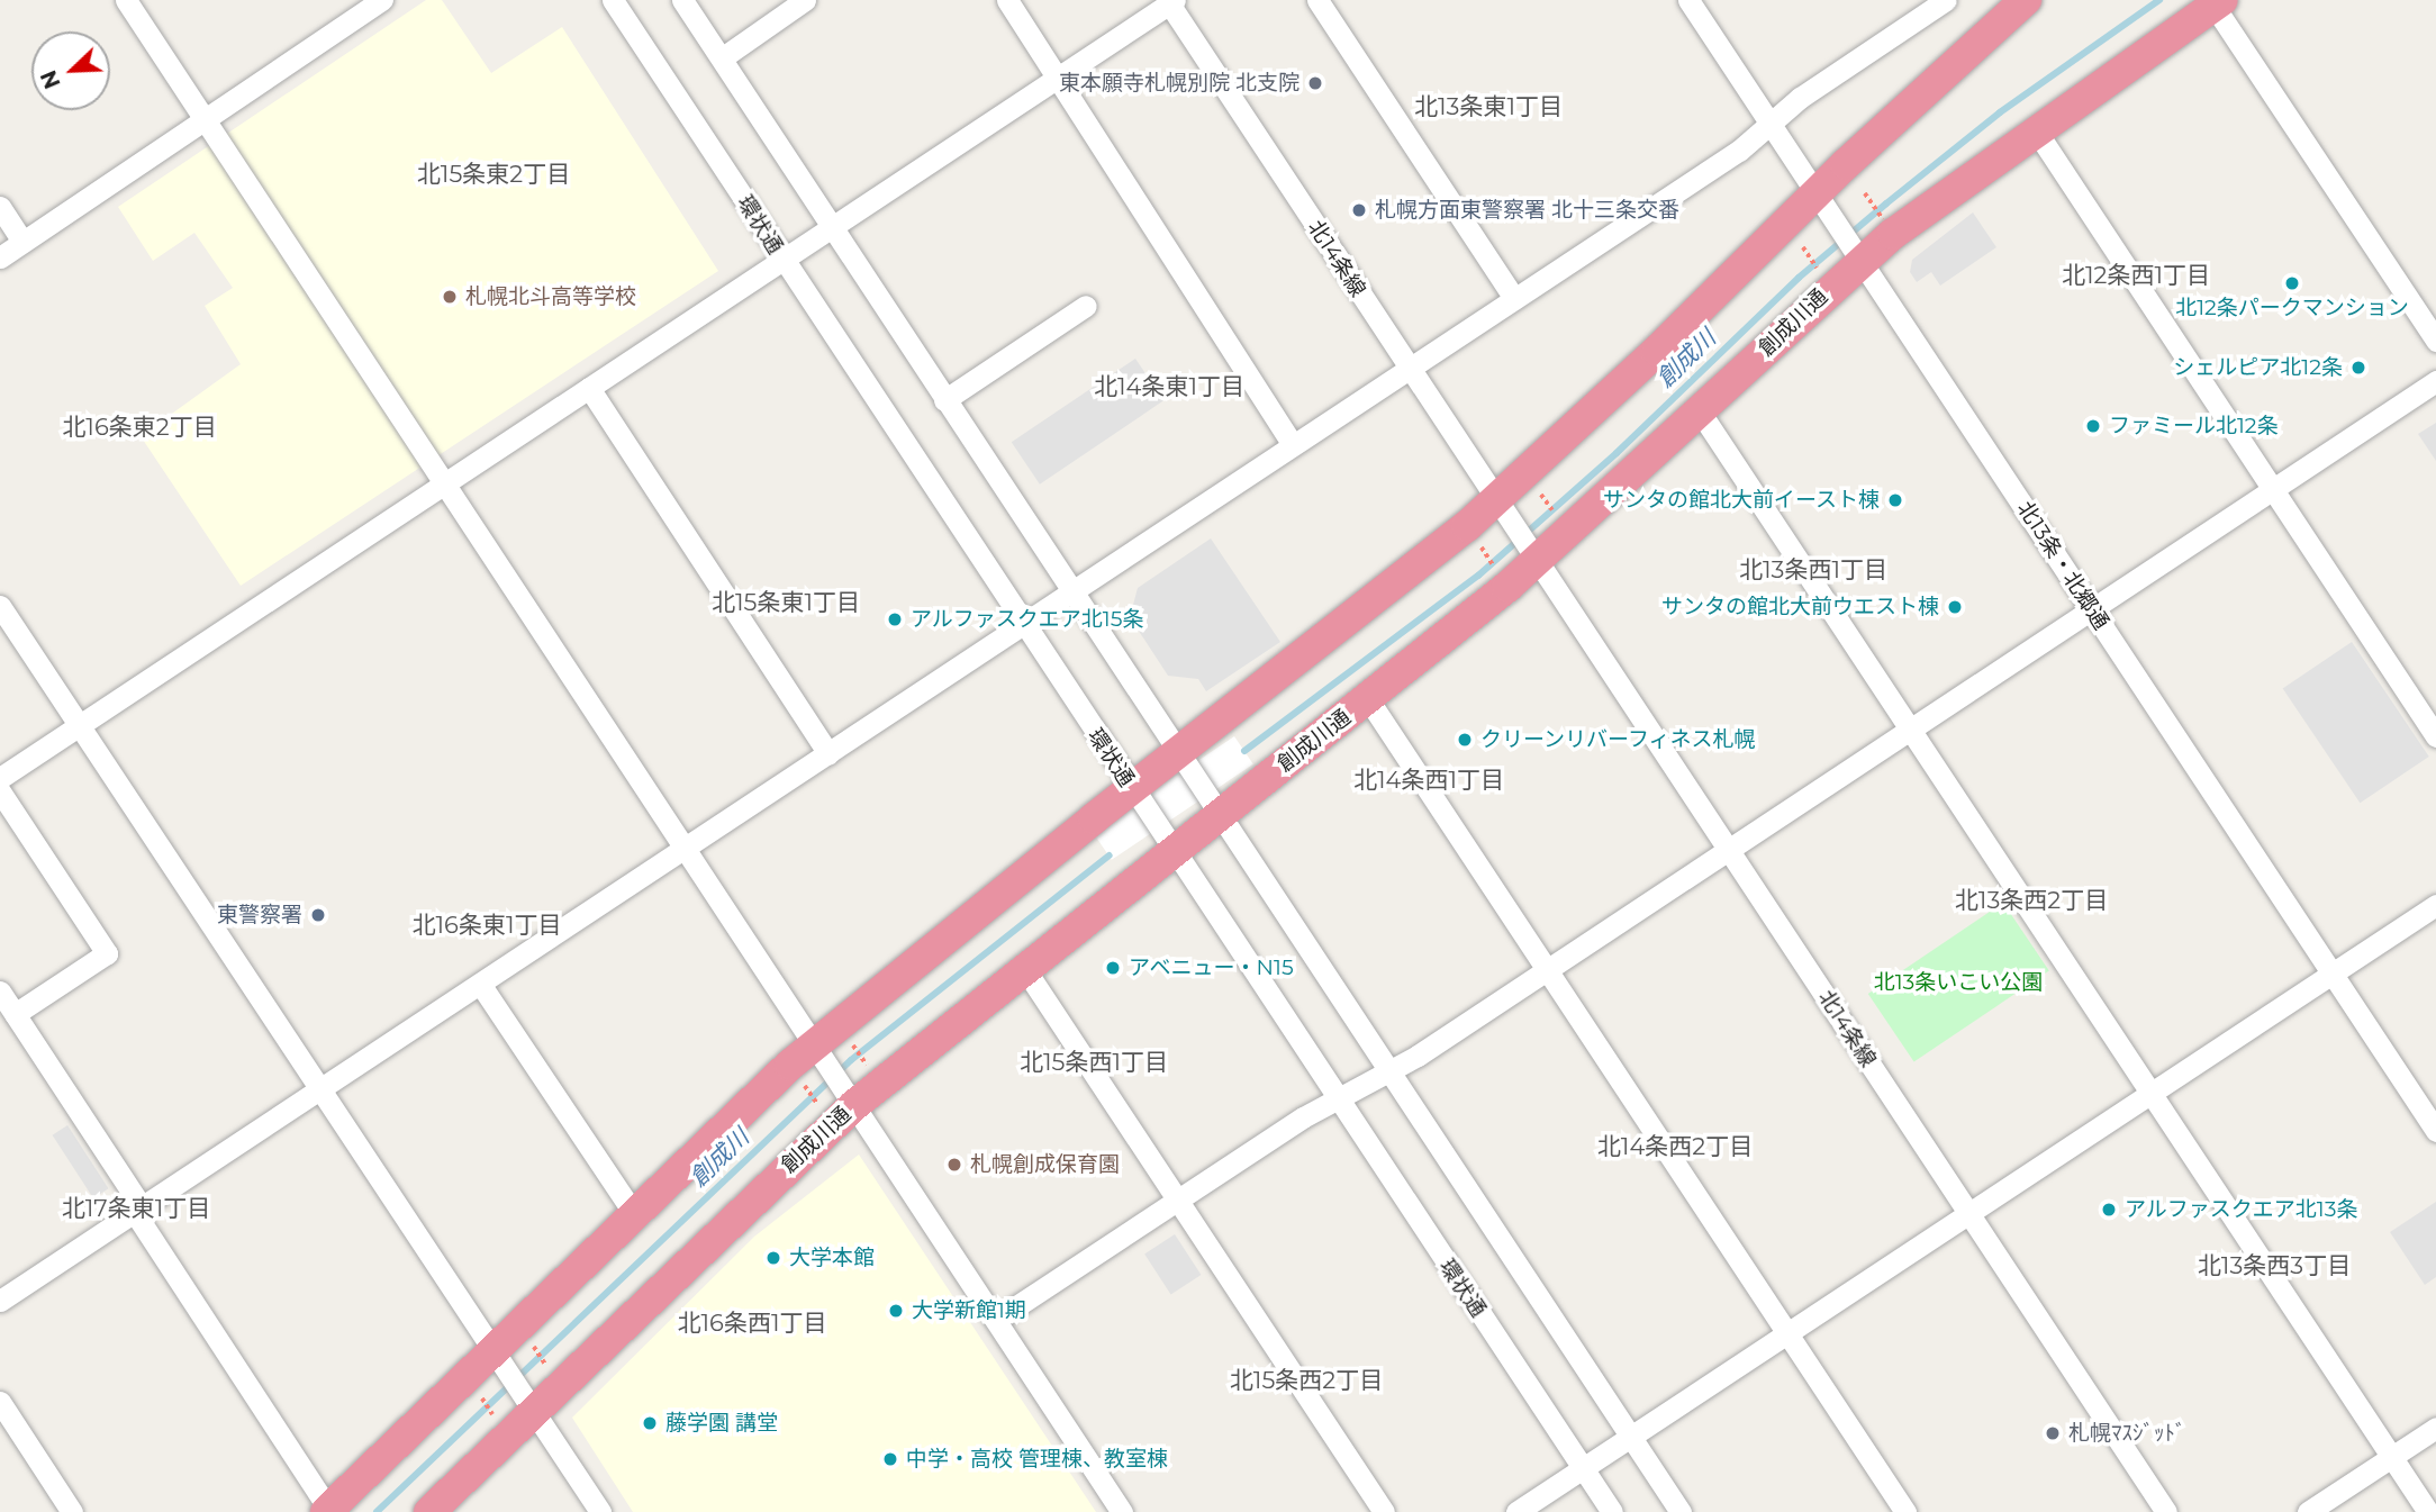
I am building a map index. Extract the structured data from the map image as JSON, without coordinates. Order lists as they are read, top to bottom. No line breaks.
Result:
{"streets":{"highway":["創成川通"],"street":["環状通","北14条線","北13条・北郷通"]},"crossings":[["環状通","創成川通"],["北14条線","創成川通"],["創成川通","北13条・北郷通"]],"districts":["北13条東1丁目","北15条東2丁目","北12条西1丁目","北14条東1丁目","北16条東2丁目","北13条西1丁目","北15条東1丁目","北14条西1丁目","北13条西2丁目","北16条東1丁目","北15条西1丁目","北14条西2丁目","北17条東1丁目","北13条西3丁目","北16条西1丁目","北15条西2丁目"],"water":["創成川"],"parks":["北13条いこい公園"],"places":["東本願寺札幌別院 北支院","札幌方面東警察署 北十三条交番","北12条パークマンション","札幌北斗高等学校","シェルピア北12条","ファミール北12条","サンタの館北大前イースト棟","サンタの館北大前ウエスト棟","アルファスクエア北15条","クリーンリバーフィネス札幌","東警察署","アベニュー・N15","札幌創成保育園","アルファスクエア北13条","大学本館","大学新館1期","藤学園 講堂","札幌ﾏｽｼﾞｯﾄﾞ","中学・高校 管理棟、教室棟"],"north":"bottom left"}
